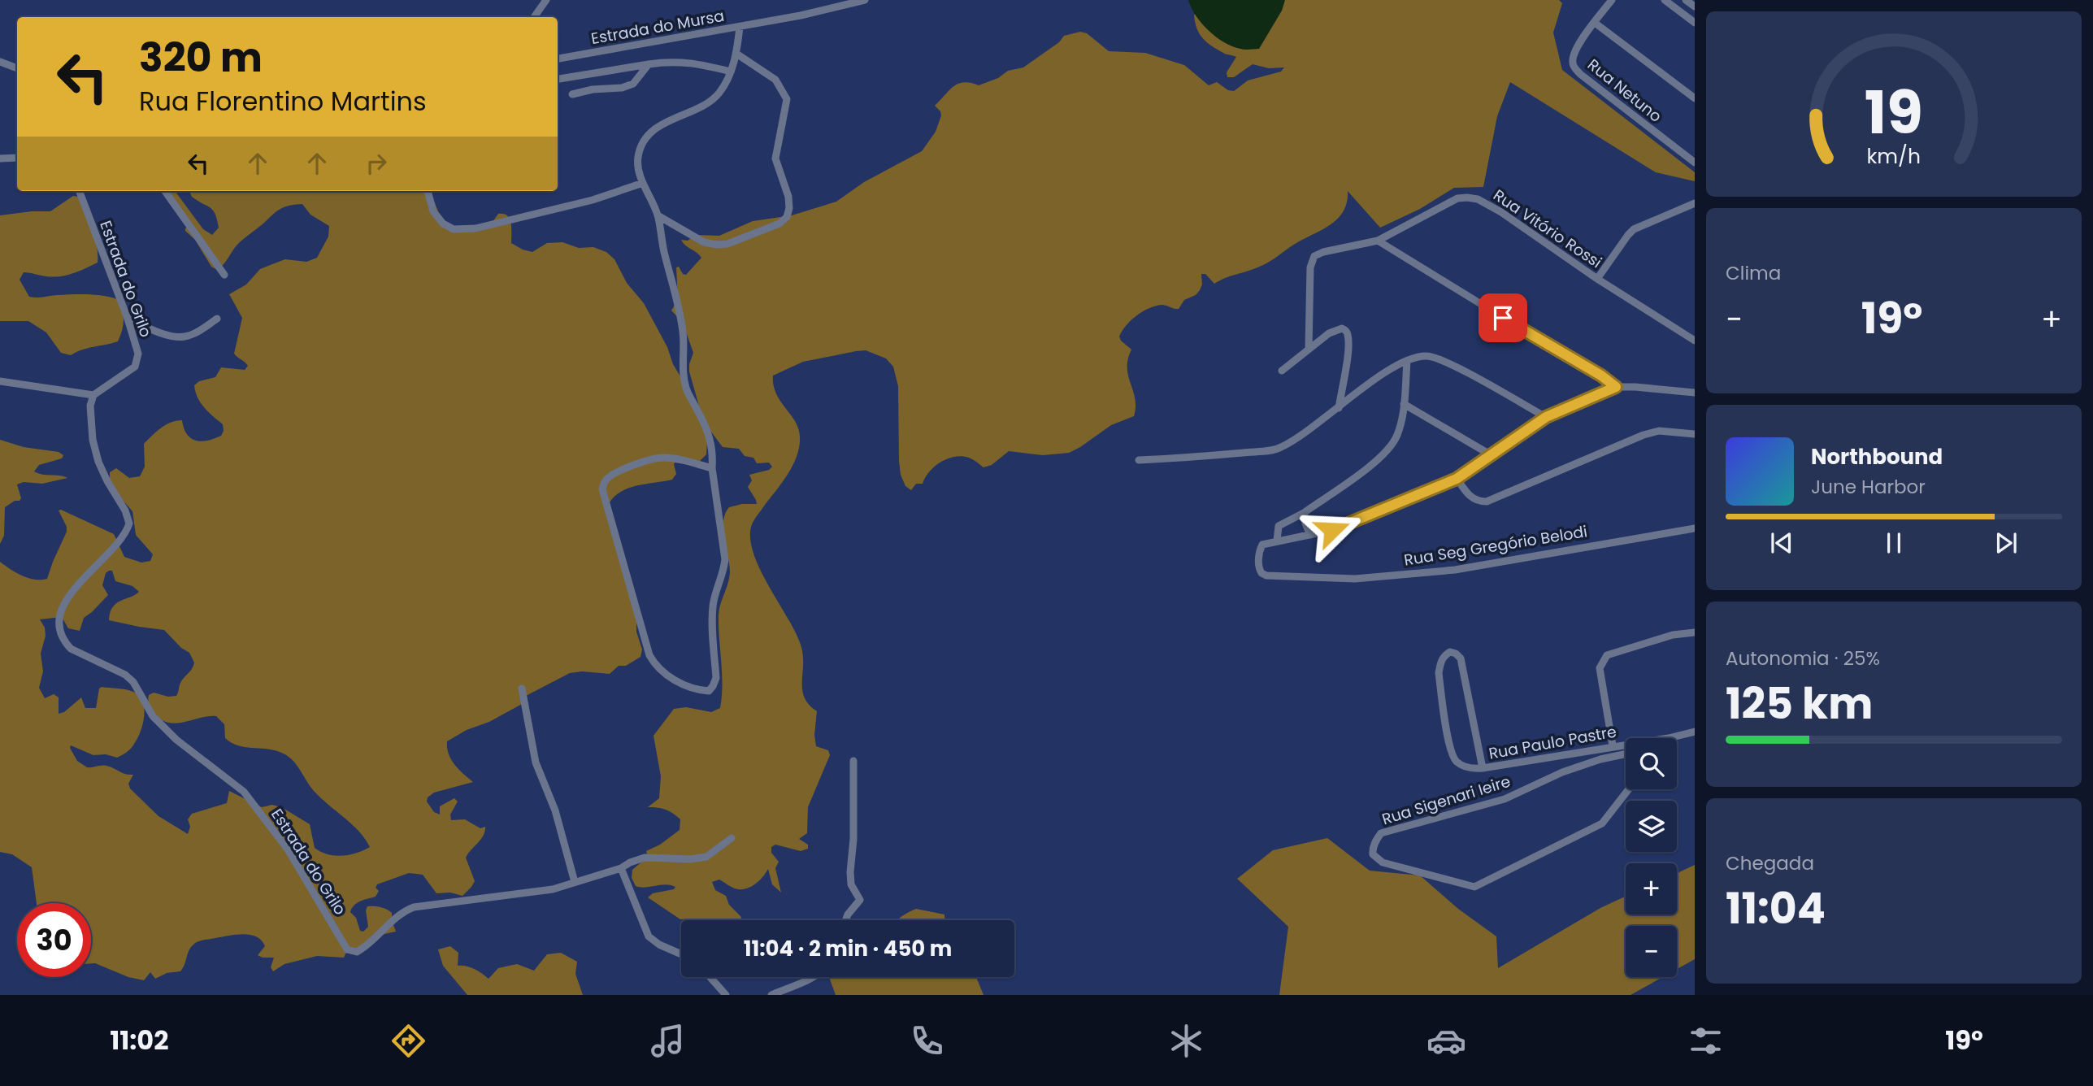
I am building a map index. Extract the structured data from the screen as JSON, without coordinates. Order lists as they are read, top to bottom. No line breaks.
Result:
{"streets":{"street":["Estrada do Mursa","Rua Netuno","Rua Vitório Rossi","Estrada do Grilo","Rua Seg Gregório Belodi","Rua Paulo Pastre","Rua Sigenari Ieire"]},"page":{"turn":["320 m","Rua Florentino Martins"],"tile":["Clima",["Autonomia · 25%","125 km"],["Chegada","11:04"]],"heat":["−","19°","+"],"song":["Northbound","June Harbor"],"map_buttons":["+","−"],"limit":"30","trip":"11:04 · 2 min · 450 m","tabs":["11:02","19°"],"gauge":["19","km/h"]}}
